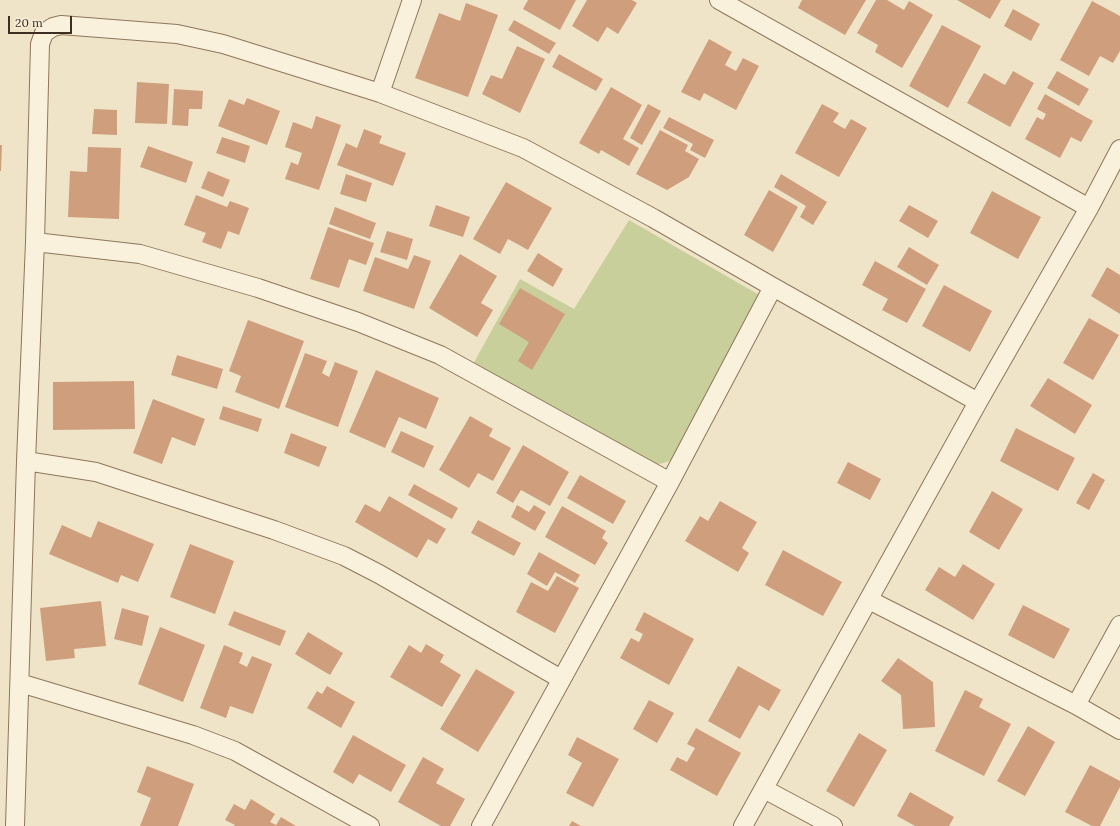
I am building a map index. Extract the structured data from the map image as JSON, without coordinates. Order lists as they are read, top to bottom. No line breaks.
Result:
{"scale_bar":"20 m"}
